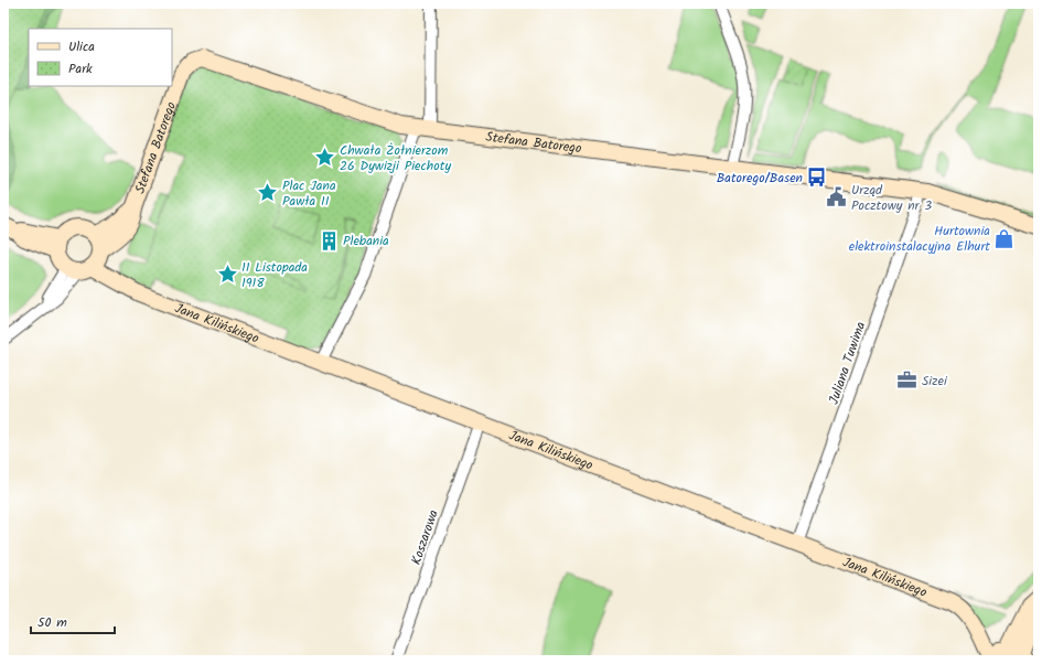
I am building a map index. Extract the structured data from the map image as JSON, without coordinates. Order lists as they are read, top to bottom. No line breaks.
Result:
{"streets":{"street":["Stefana Batorego","Jana Kilińskiego","Juliana Tuwima","Koszarowa"]},"crossings":[["Stefana Batorego","Jana Kilińskiego"],["Stefana Batorego","Juliana Tuwima"],["Jana Kilińskiego","Juliana Tuwima"],["Jana Kilińskiego","Koszarowa"]],"places":{"place":["Chwała Żołnierzom 26 Dywizji Piechoty","Plac Jana Pawła II","11 Listopada 1918"],"bus stop":["Batorego/Basen"],"public building":["Urząd Pocztowy nr 3"],"shop":["Hurtownia elektroinstalacyjna Elhurt"],"building":["Plebania"],"office":["Sizei"]},"legend":["Ulica","Park"],"scale_bar":"50 m"}
